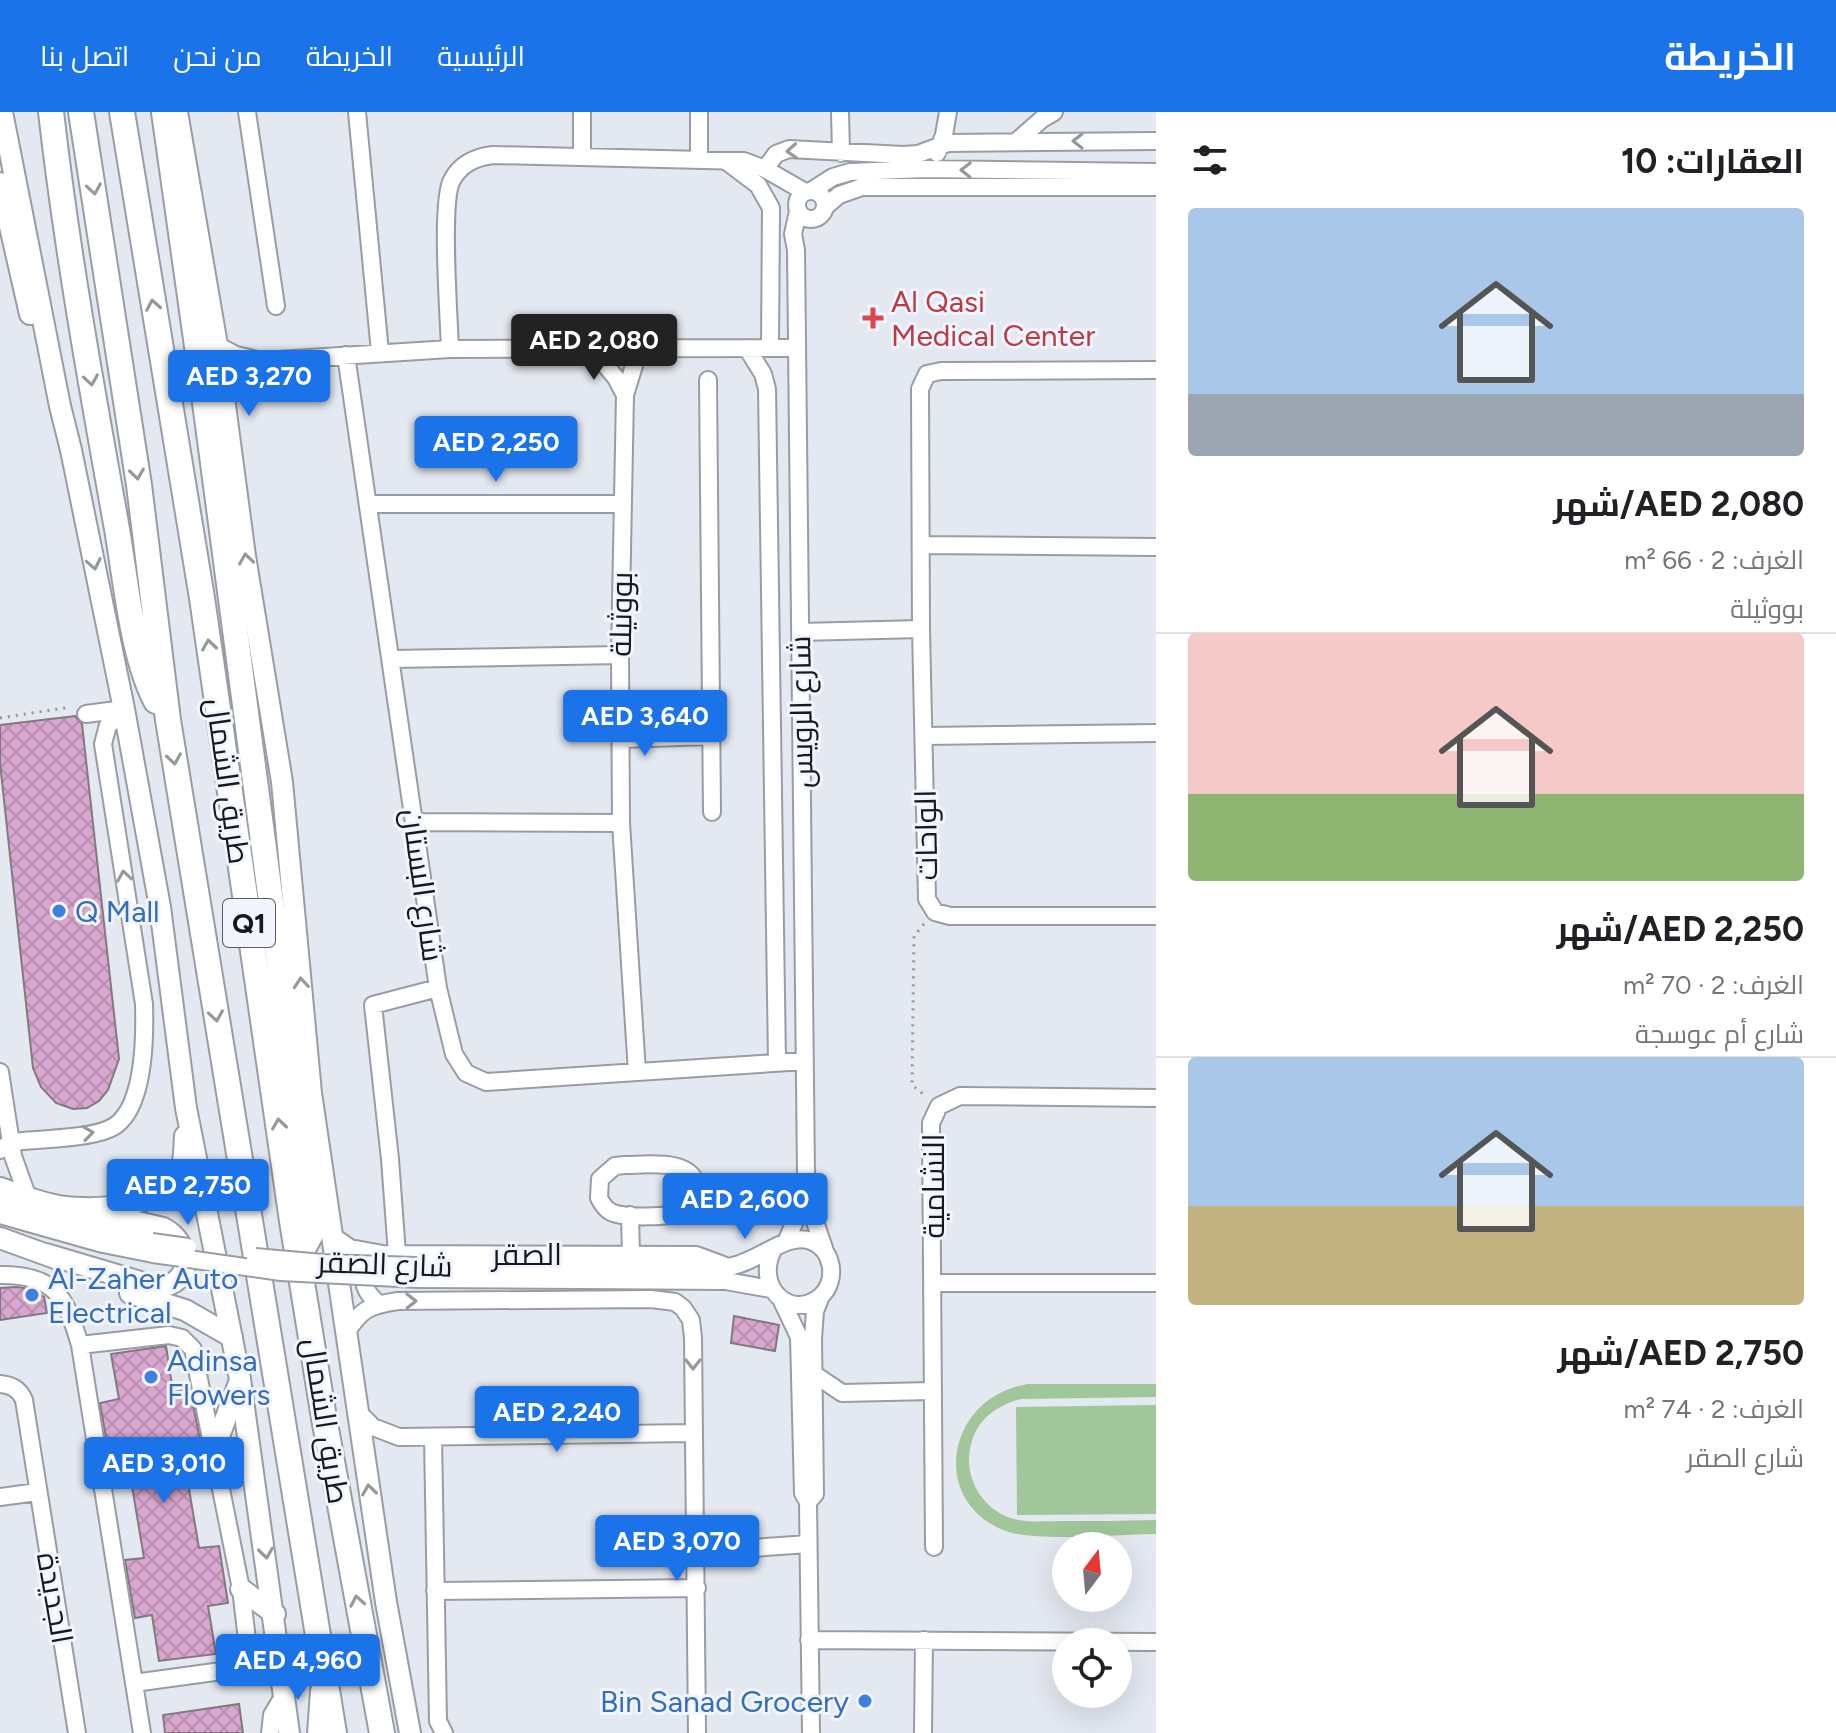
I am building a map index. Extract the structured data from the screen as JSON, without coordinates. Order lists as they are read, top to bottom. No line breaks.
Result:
{"streets":{"highway":["طريق الشمال","Q1"],"street":["بووثيلة","شارع الرويس","الواحات","شارع البستان","النشامية","الصقر","شارع الصقر","الجديدة"]},"crossings":[["بووثيلة","شارع البستان"],["شارع الرويس","شارع البستان"],["شارع الرويس","شارع الصقر"],["طريق الشمال","الصقر"],["الصقر","شارع الصقر"]],"places":{"health":["Al Qasi Medical Center"],"other":["Q Mall","Al-Zaher Auto Electrical","Adinsa Flowers","Bin Sanad Grocery"]},"north":"top","page":{"header":"الخريطة","nav":["الرئيسية","الخريطة","من نحن","اتصل بنا"],"heading":"العقارات: 10","list":[{"name":"AED 2,080/شهر","note":"الغرف: 2 · 66 m² · بووثيلة"},{"name":"AED 2,250/شهر","note":"الغرف: 2 · 70 m² · شارع أم عوسجة"},{"name":"AED 2,750/شهر","note":"الغرف: 2 · 74 m² · شارع الصقر"}],"price":["AED 2,080","AED 3,270","AED 2,250","AED 3,640","AED 2,750","AED 2,600","AED 2,240","AED 3,010","AED 3,070","AED 4,960"]}}
